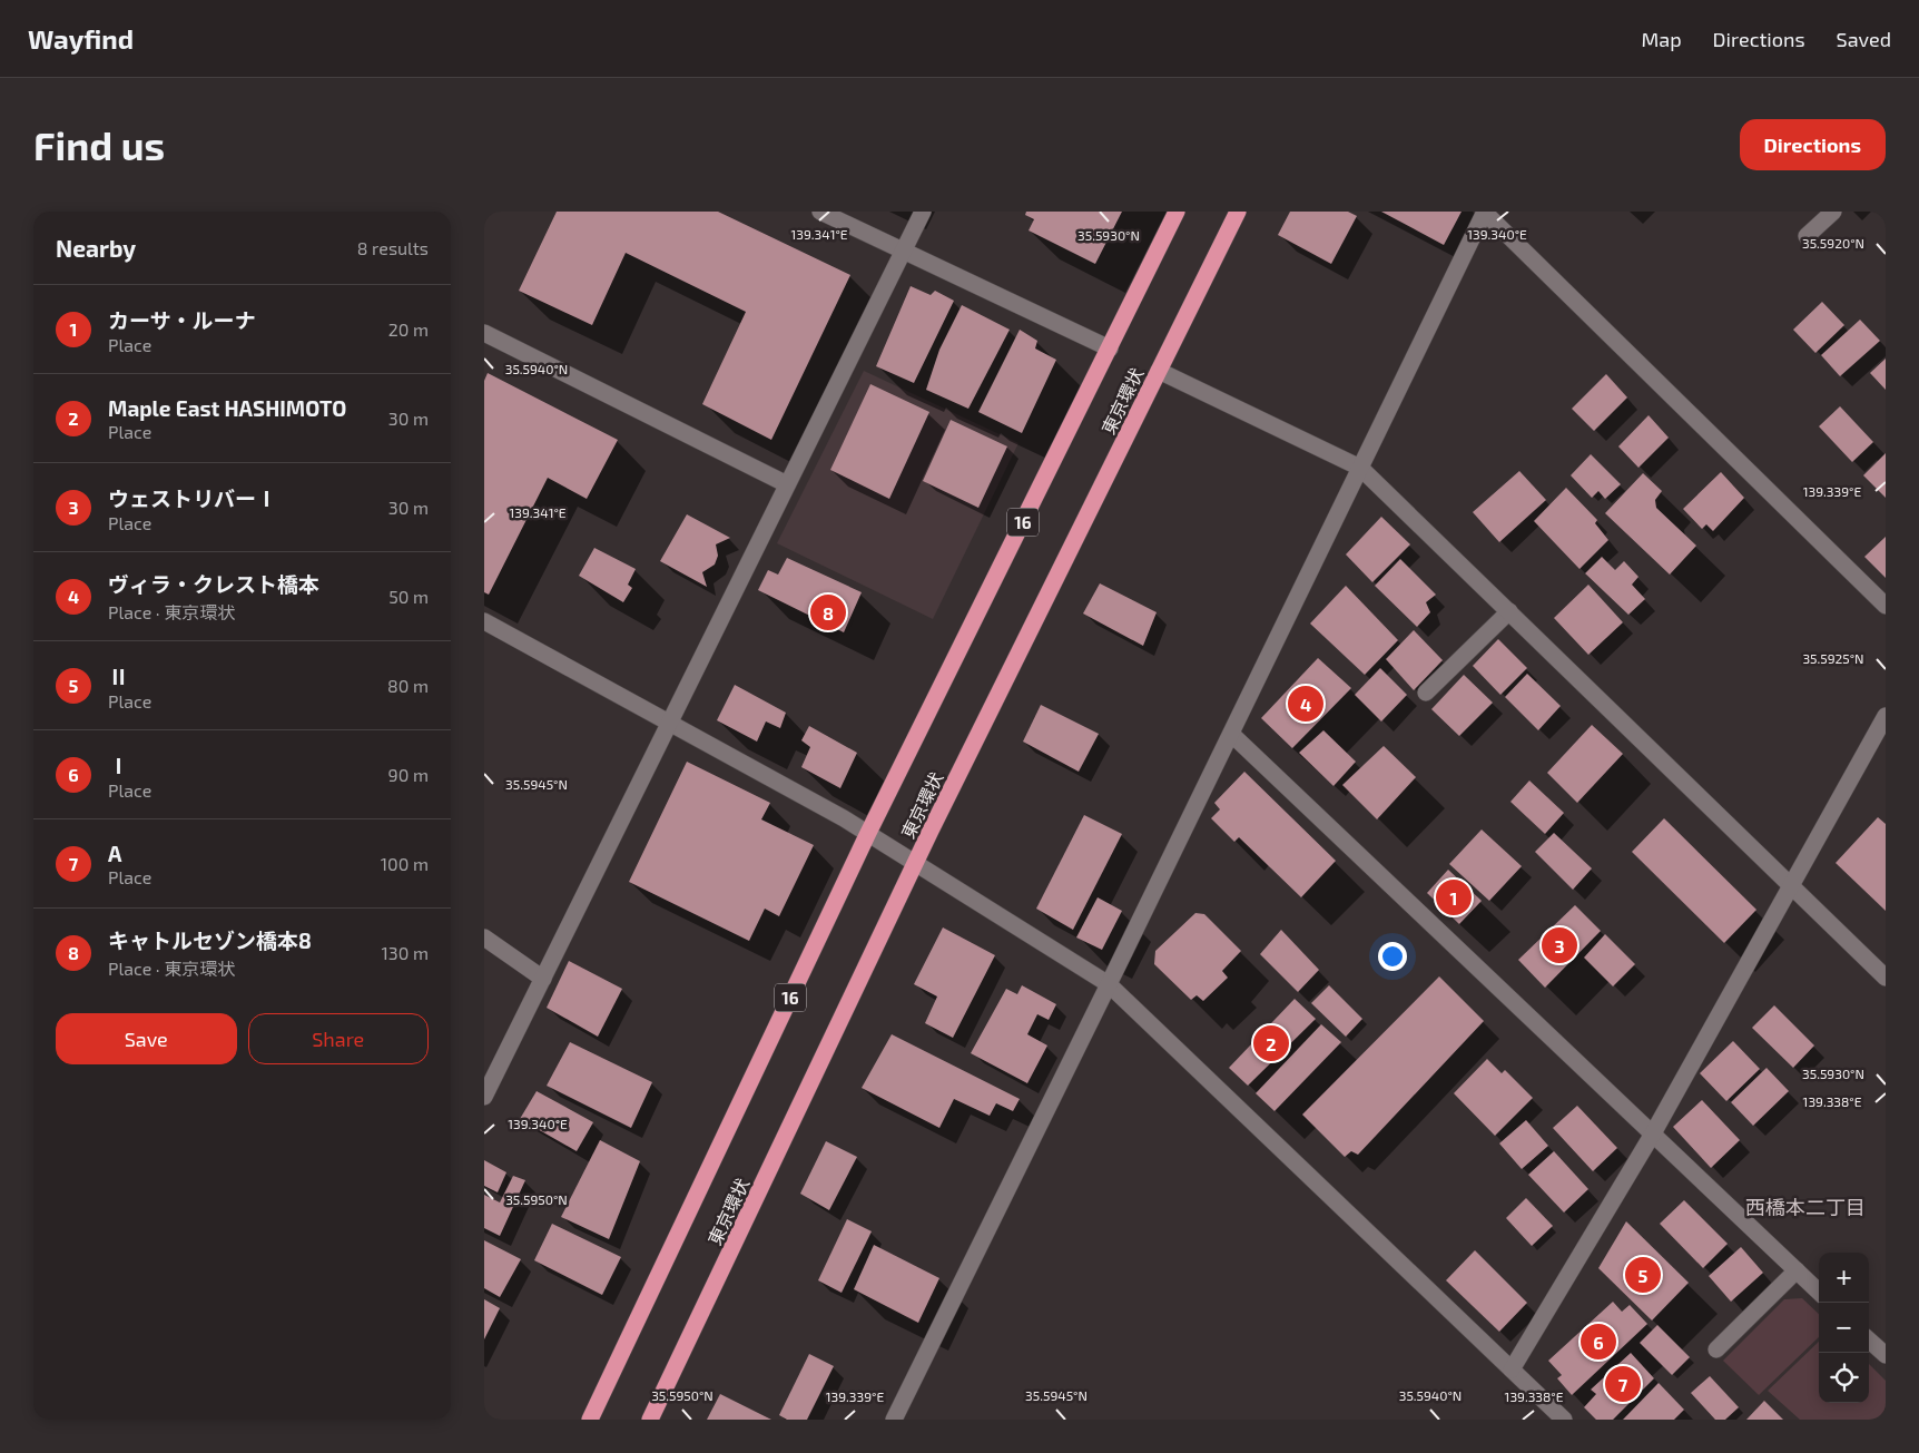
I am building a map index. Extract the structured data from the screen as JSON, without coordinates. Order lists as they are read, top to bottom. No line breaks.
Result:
{"streets":{"highway":["東京環状","16"]},"districts":["西橋本二丁目"],"page":{"header":"Wayfind","nav":["Map","Directions","Saved"],"buttons":["Directions",["Save","Share"]],"title":"Find us","heading":["Nearby","8 results"],"list":[{"mark":"1","name":"カーサ・ルーナ","note":"Place","value":"20 m"},{"mark":"2","name":"Maple East HASHIMOTO","note":"Place","value":"30 m"},{"mark":"3","name":"ウェストリバーⅠ","note":"Place","value":"30 m"},{"mark":"4","name":"ヴィラ・クレスト橋本","note":"Place · 東京環状","value":"50 m"},{"mark":"5","name":"Ⅱ","note":"Place","value":"80 m"},{"mark":"6","name":"Ⅰ","note":"Place","value":"90 m"},{"mark":"7","name":"A","note":"Place","value":"100 m"},{"mark":"8","name":"キャトルセゾン橋本8","note":"Place · 東京環状","value":"130 m"}],"pins":["8","4","1","3","2","5","6","7"],"map_buttons":["+","−"]},"coordinates":["139.341°E","139.340°E","35.5930°N","35.5920°N","35.5940°N","139.339°E","35.5925°N","35.5945°N","139.338°E","35.5950°N"]}
